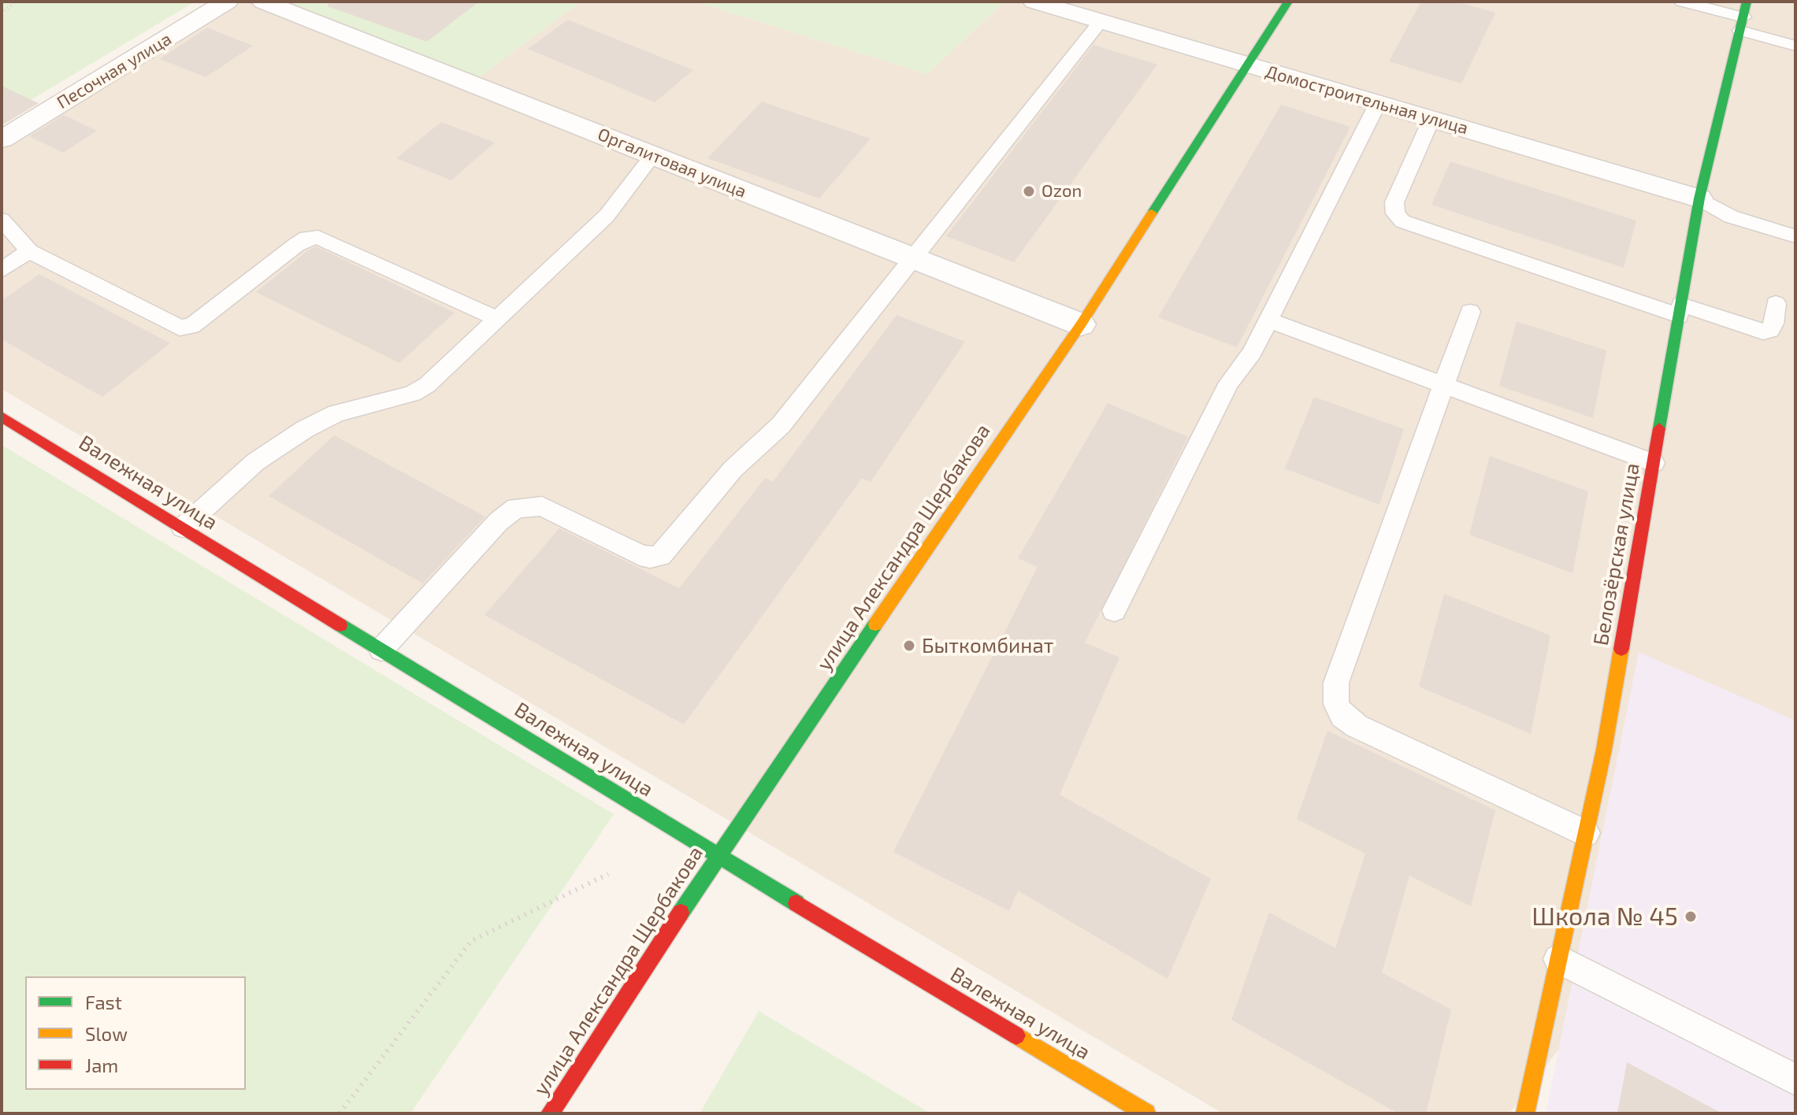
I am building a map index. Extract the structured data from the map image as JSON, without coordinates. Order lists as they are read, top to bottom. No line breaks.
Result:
{"streets":{"street":["Песочная улица","Домостроительная улица","Оргалитовая улица","Валежная улица","улица Александра Щербакова","Белозёрская улица"]},"crossings":[["Домостроительная улица","улица Александра Щербакова"],["Домостроительная улица","Белозёрская улица"],["Оргалитовая улица","улица Александра Щербакова"],["Валежная улица","улица Александра Щербакова"]],"places":["Ozon","Быткомбинат","Школа № 45"],"legend":["Fast","Slow","Jam"]}
